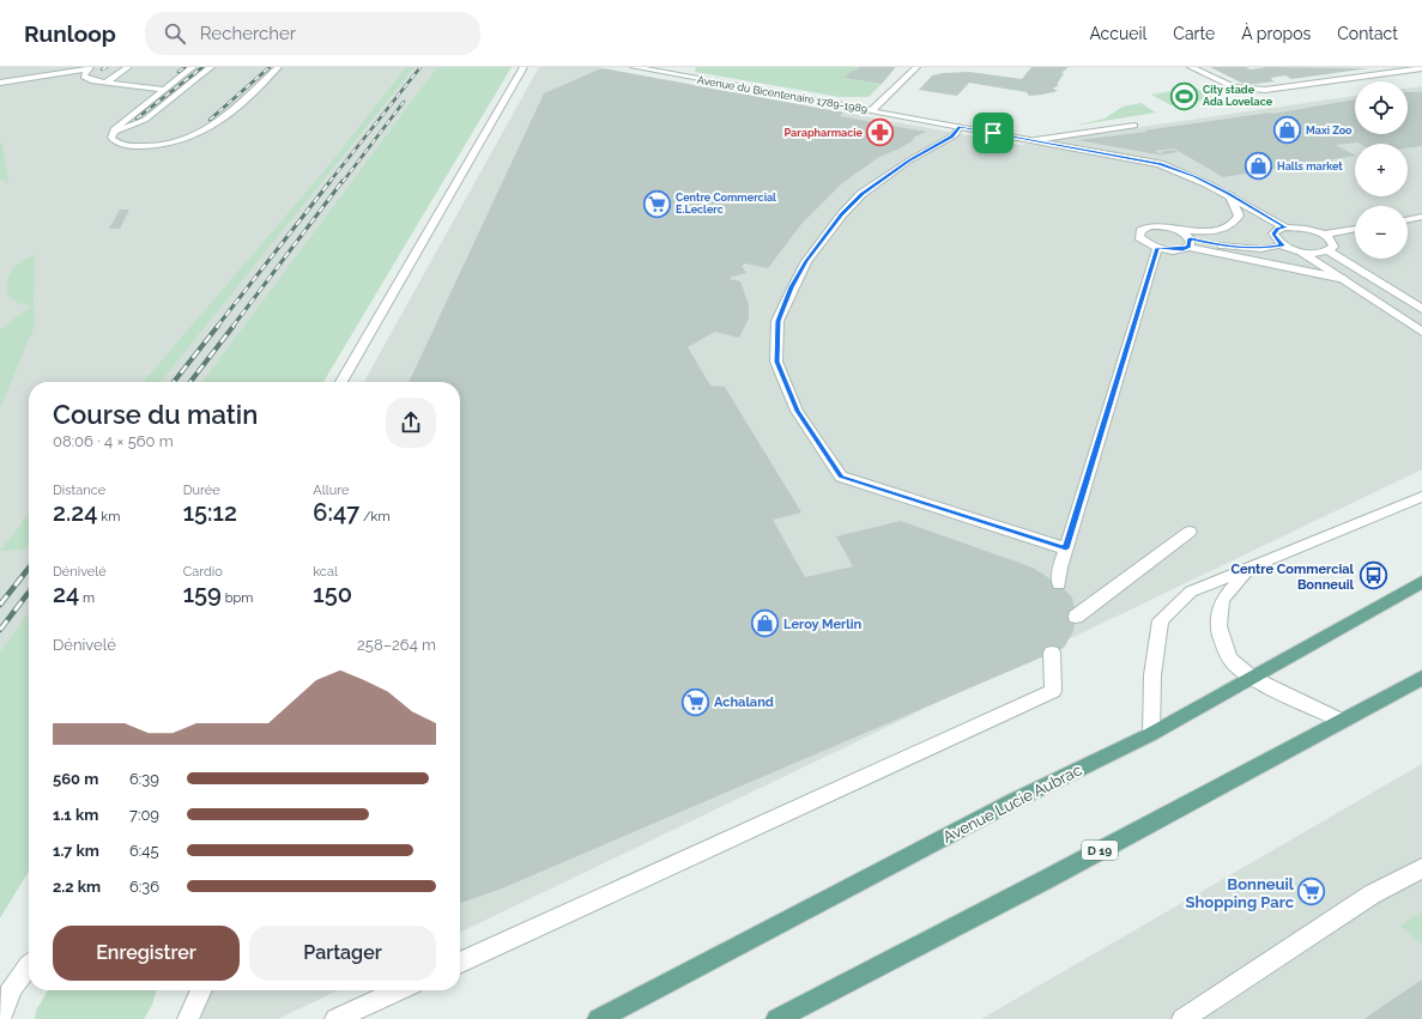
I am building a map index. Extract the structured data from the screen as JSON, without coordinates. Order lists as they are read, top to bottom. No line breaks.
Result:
{"streets":{"main road":["Avenue Lucie Aubrac","D 19"],"street":["Avenue du Bicentenaire 1789-1989"]},"places":{"sports":["City stade Ada Lovelace"],"shop":["Maxi Zoo","Halls market","Leroy Merlin"],"pharmacy":["Parapharmacie"],"supermarket":["Centre Commercial E.Leclerc","Achaland","Bonneuil Shopping Parc"],"bus stop":["Centre Commercial Bonneuil"]},"page":{"header":"Runloop","search":"Rechercher","nav":["Accueil","Carte","À propos","Contact"],"map_buttons":["+","−"],"heading":["Course du matin","08:06 · 4 × 560 m"],"stats":[["Distance","2.24 km"],["Durée","15:12"],["Allure","6:47 /km"],["Dénivelé","24 m"],["Cardio","159 bpm"],["kcal","150"]],"chart":["Dénivelé","258–264 m"],"list":[{"name":"560 m","note":"6:39"},{"name":"1.1 km","note":"7:09"},{"name":"1.7 km","note":"6:45"},{"name":"2.2 km","note":"6:36"}],"buttons":["Enregistrer","Partager"]}}
